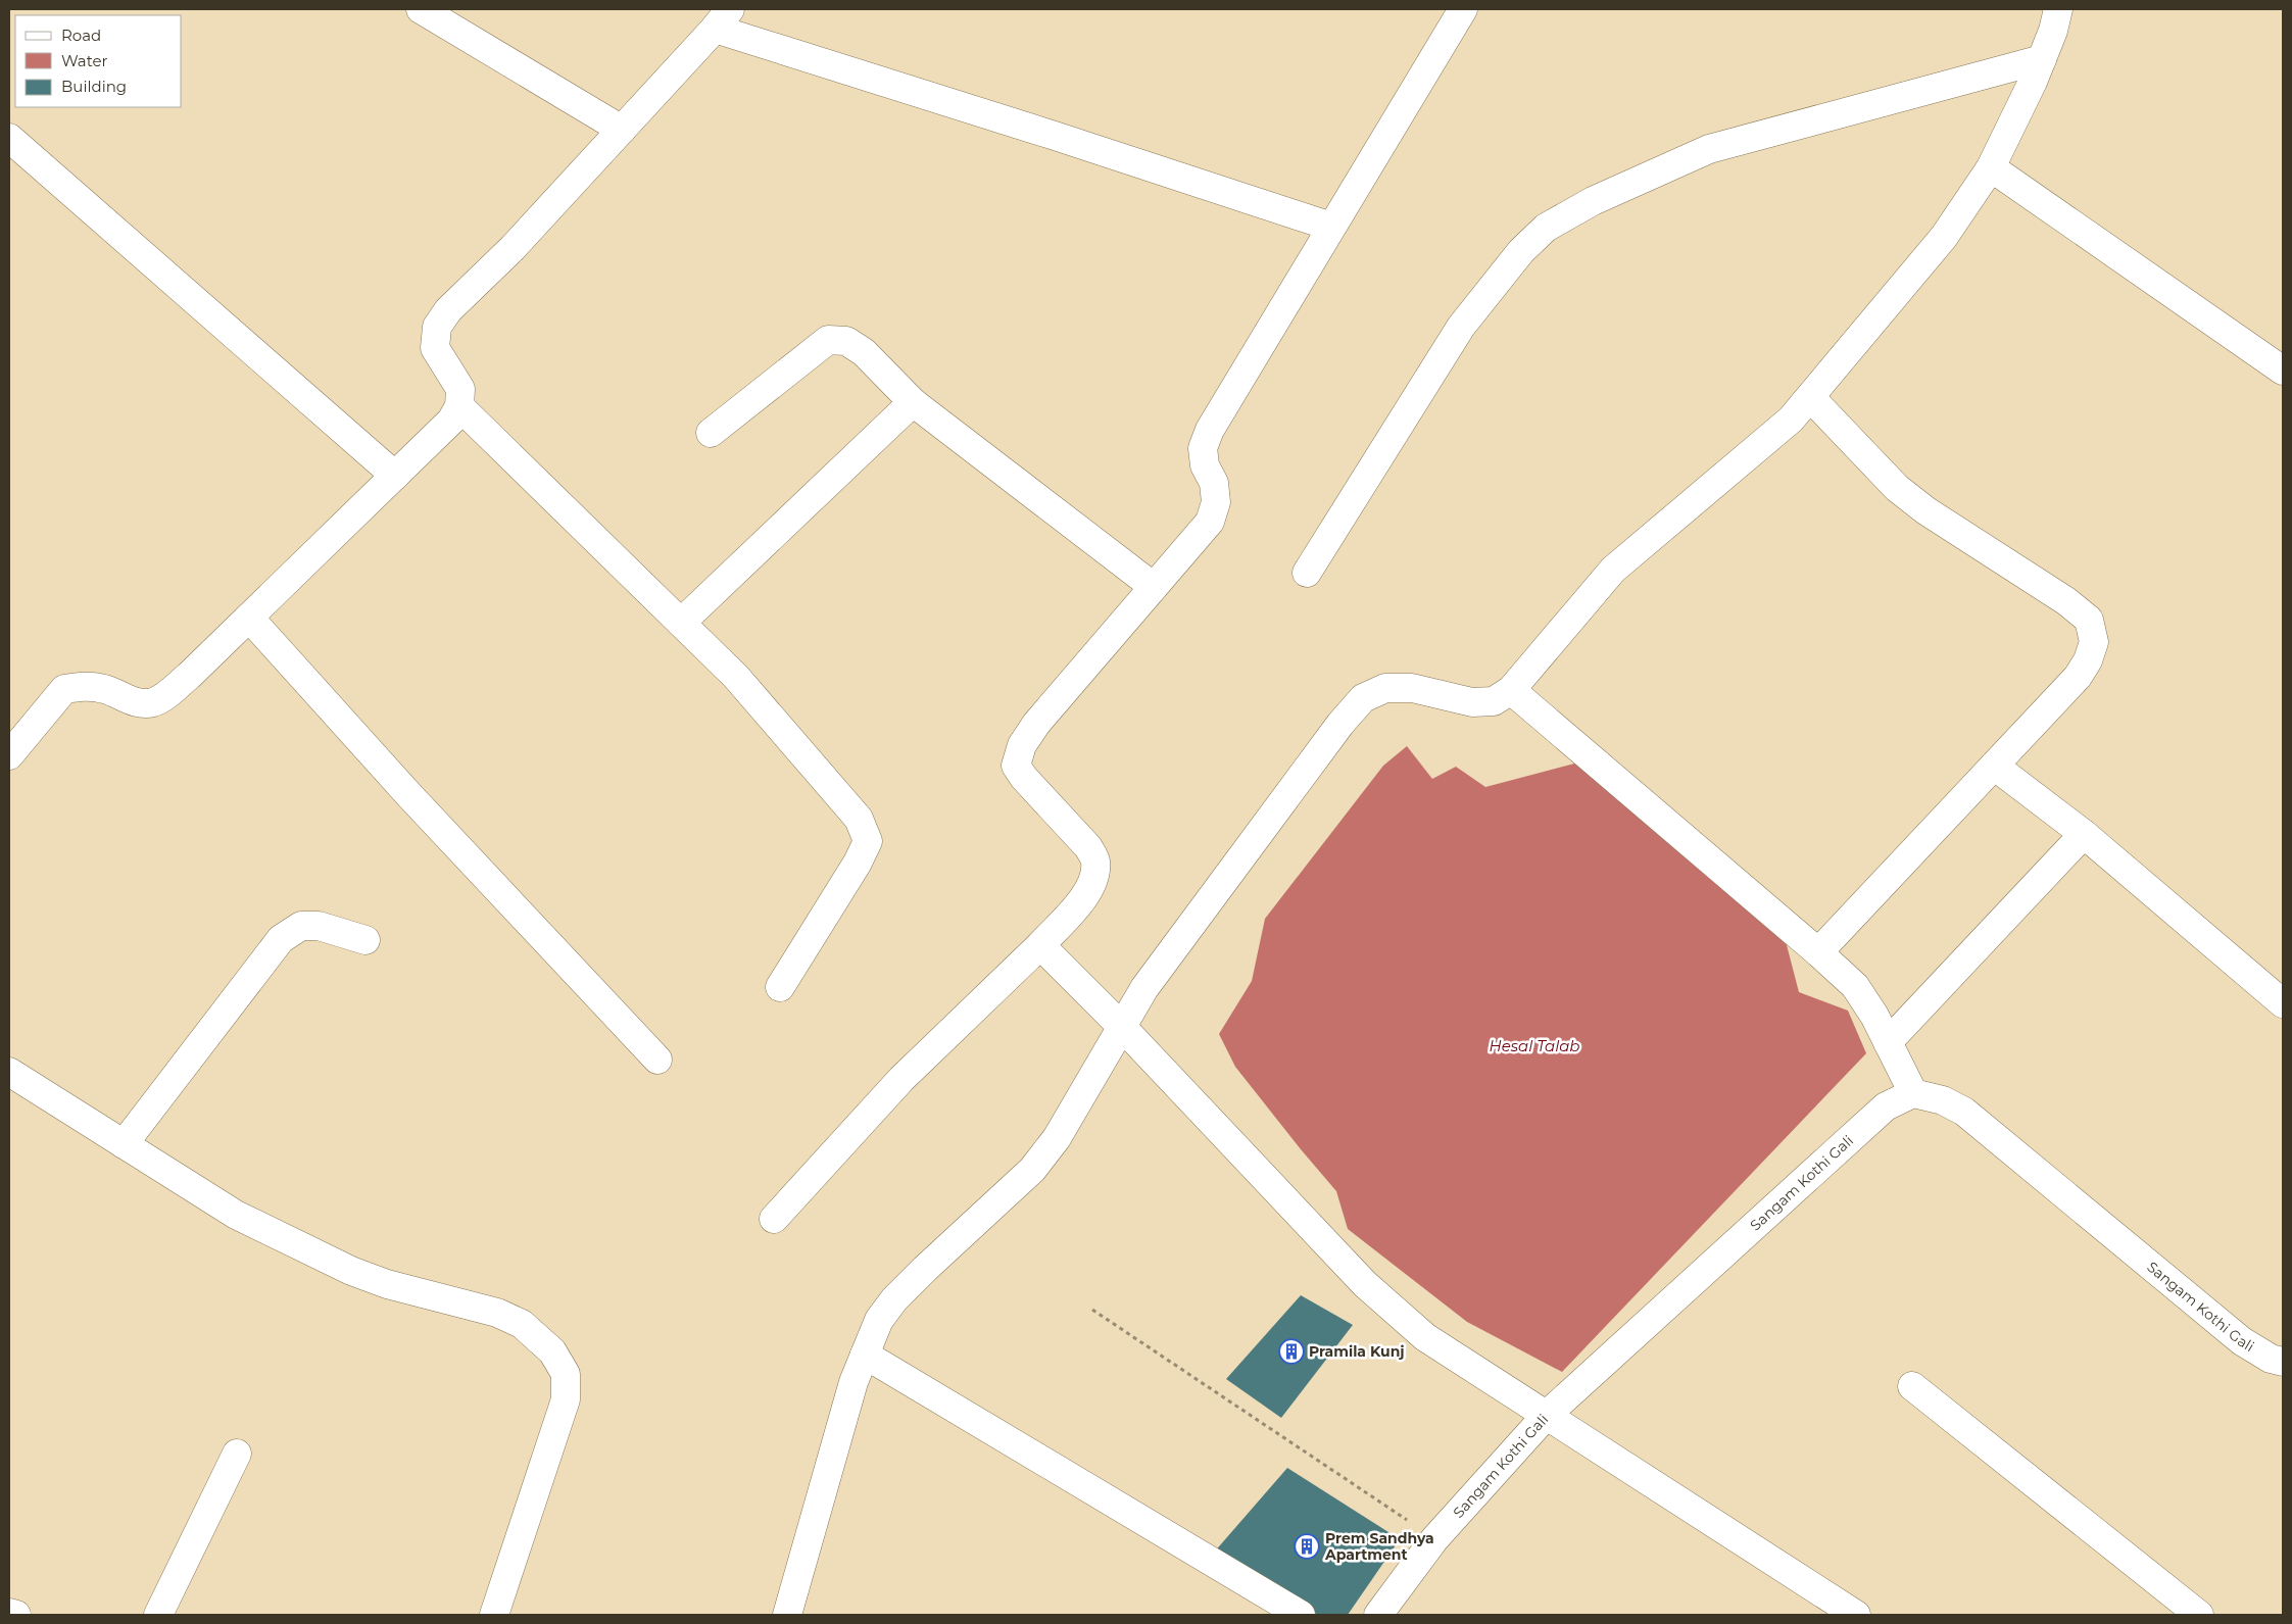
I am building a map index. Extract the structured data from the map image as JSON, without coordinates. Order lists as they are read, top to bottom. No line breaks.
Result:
{"streets":{"street":["Sangam Kothi Gali"]},"water":["Hesal Talab"],"places":{"building":["Pramila Kunj","Prem Sandhya Apartment"]},"legend":["Road","Water","Building"]}
